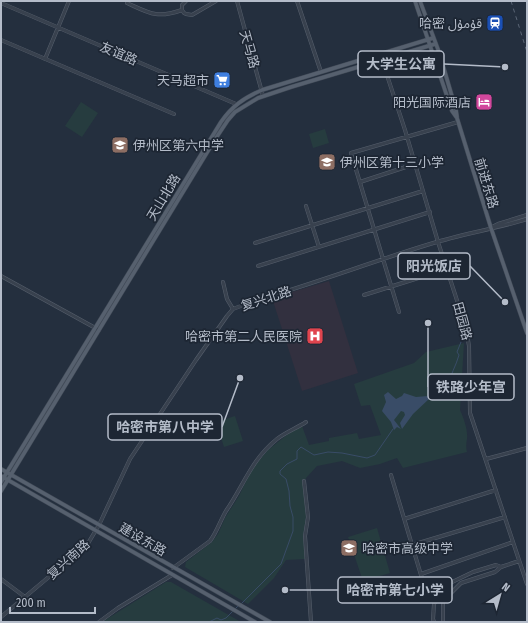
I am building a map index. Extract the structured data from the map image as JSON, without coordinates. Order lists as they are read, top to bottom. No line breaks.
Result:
{"streets":{"main road":["前进东路","天山北路","建设东路"],"street":["天马路","友谊路","复兴北路","田园路","复兴南路"]},"crossings":[["天马路","天山北路"],["友谊路","天山北路"],["前进东路","天山北路"],["前进东路","复兴北路"],["天山北路","建设东路"],["复兴北路","田园路"],["复兴北路","建设东路"],["复兴北路","复兴南路"],["建设东路","复兴南路"]],"places":{"station":["哈密 قۇمۇل"],"other":["大学生公寓","阳光饭店","铁路少年宫","哈密市第八中学","哈密市第七小学"],"supermarket":["天马超市"],"hotel":["阳光国际酒店"],"school or university":["伊州区第六中学","伊州区第十三小学","哈密市高级中学"],"hospital":["哈密市第二人民医院"]},"scale_bar":"200 m","north":"top right"}
